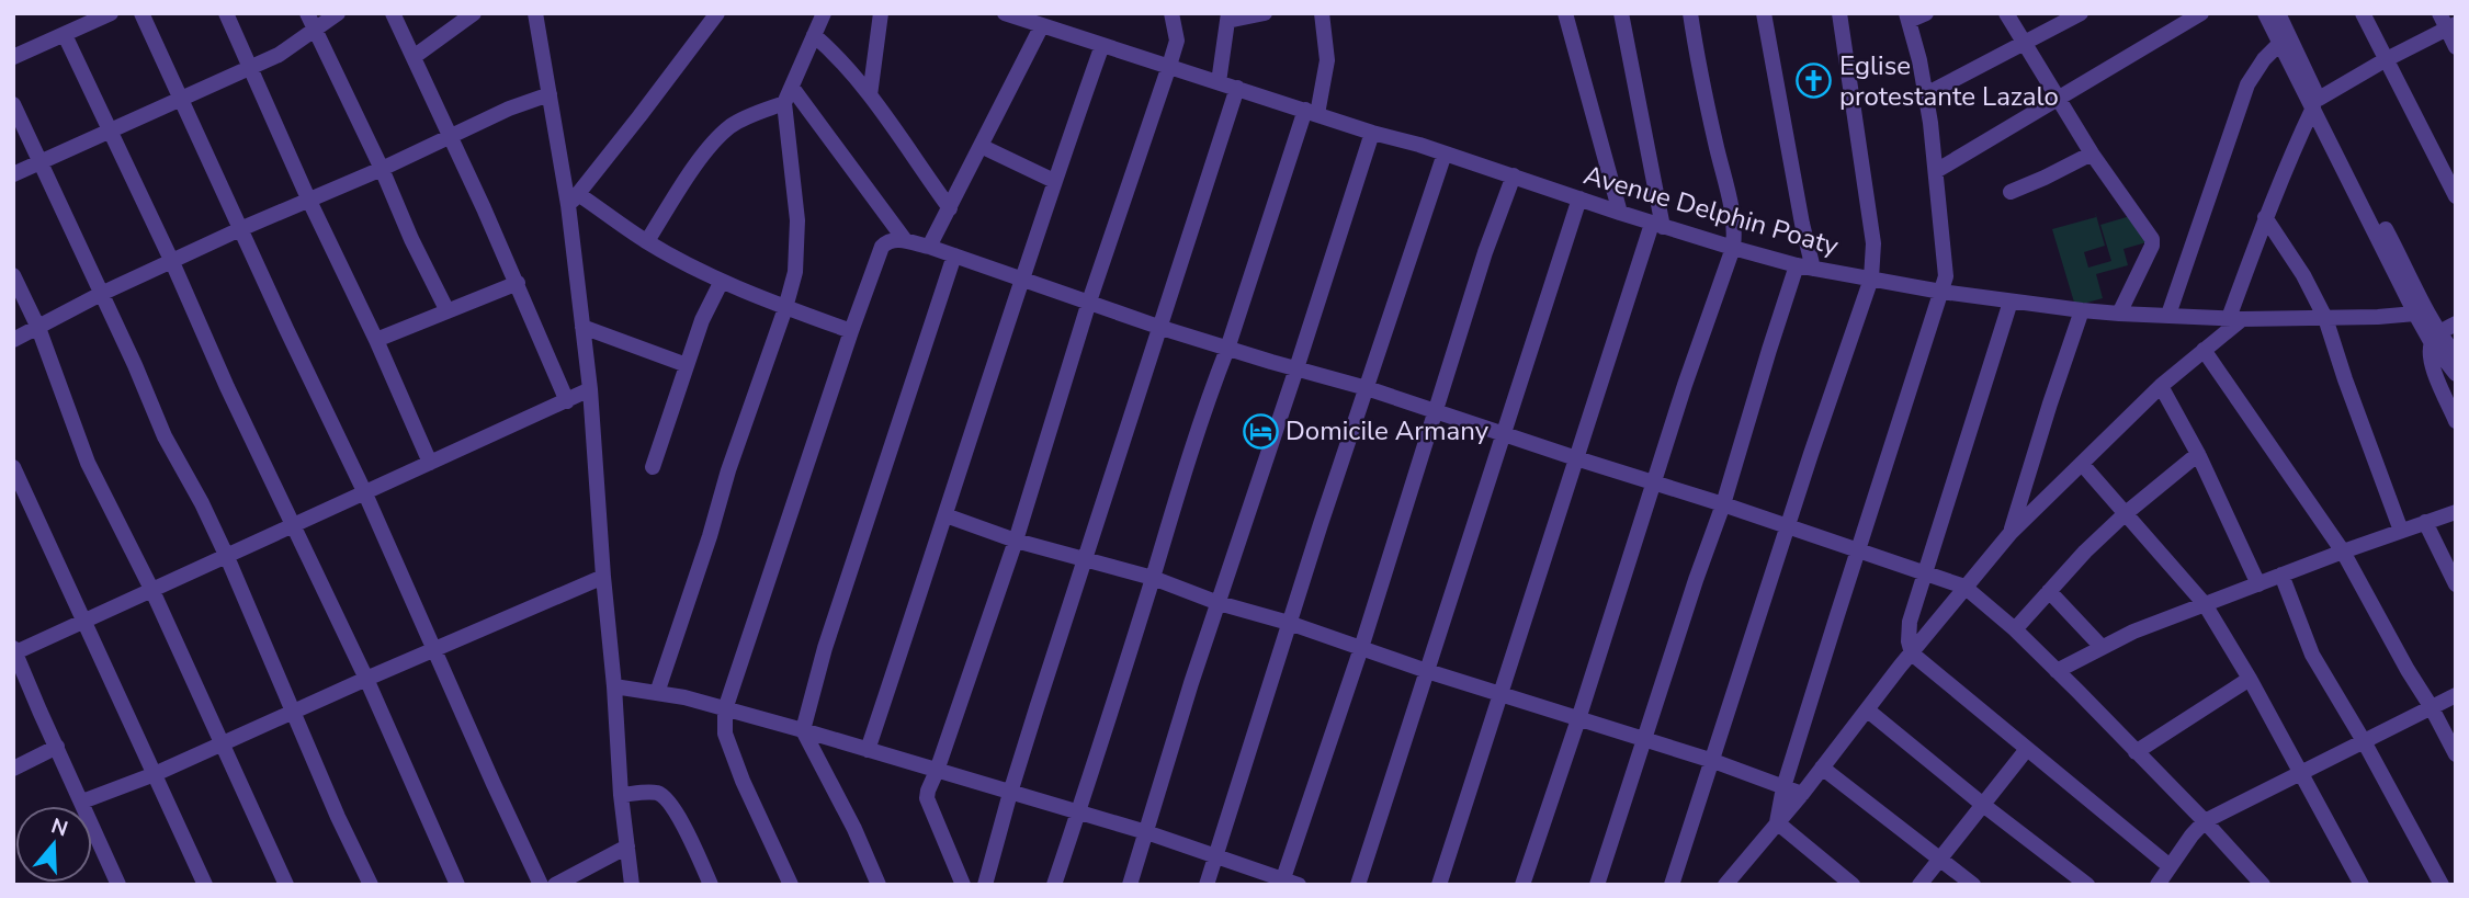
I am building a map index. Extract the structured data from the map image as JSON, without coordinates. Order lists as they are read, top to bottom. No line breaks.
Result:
{"streets":{"street":["Avenue Delphin Poaty"]},"places":{"church":["Eglise protestante Lazalo"],"hotel":["Domicile Armany"]},"north":"top"}
